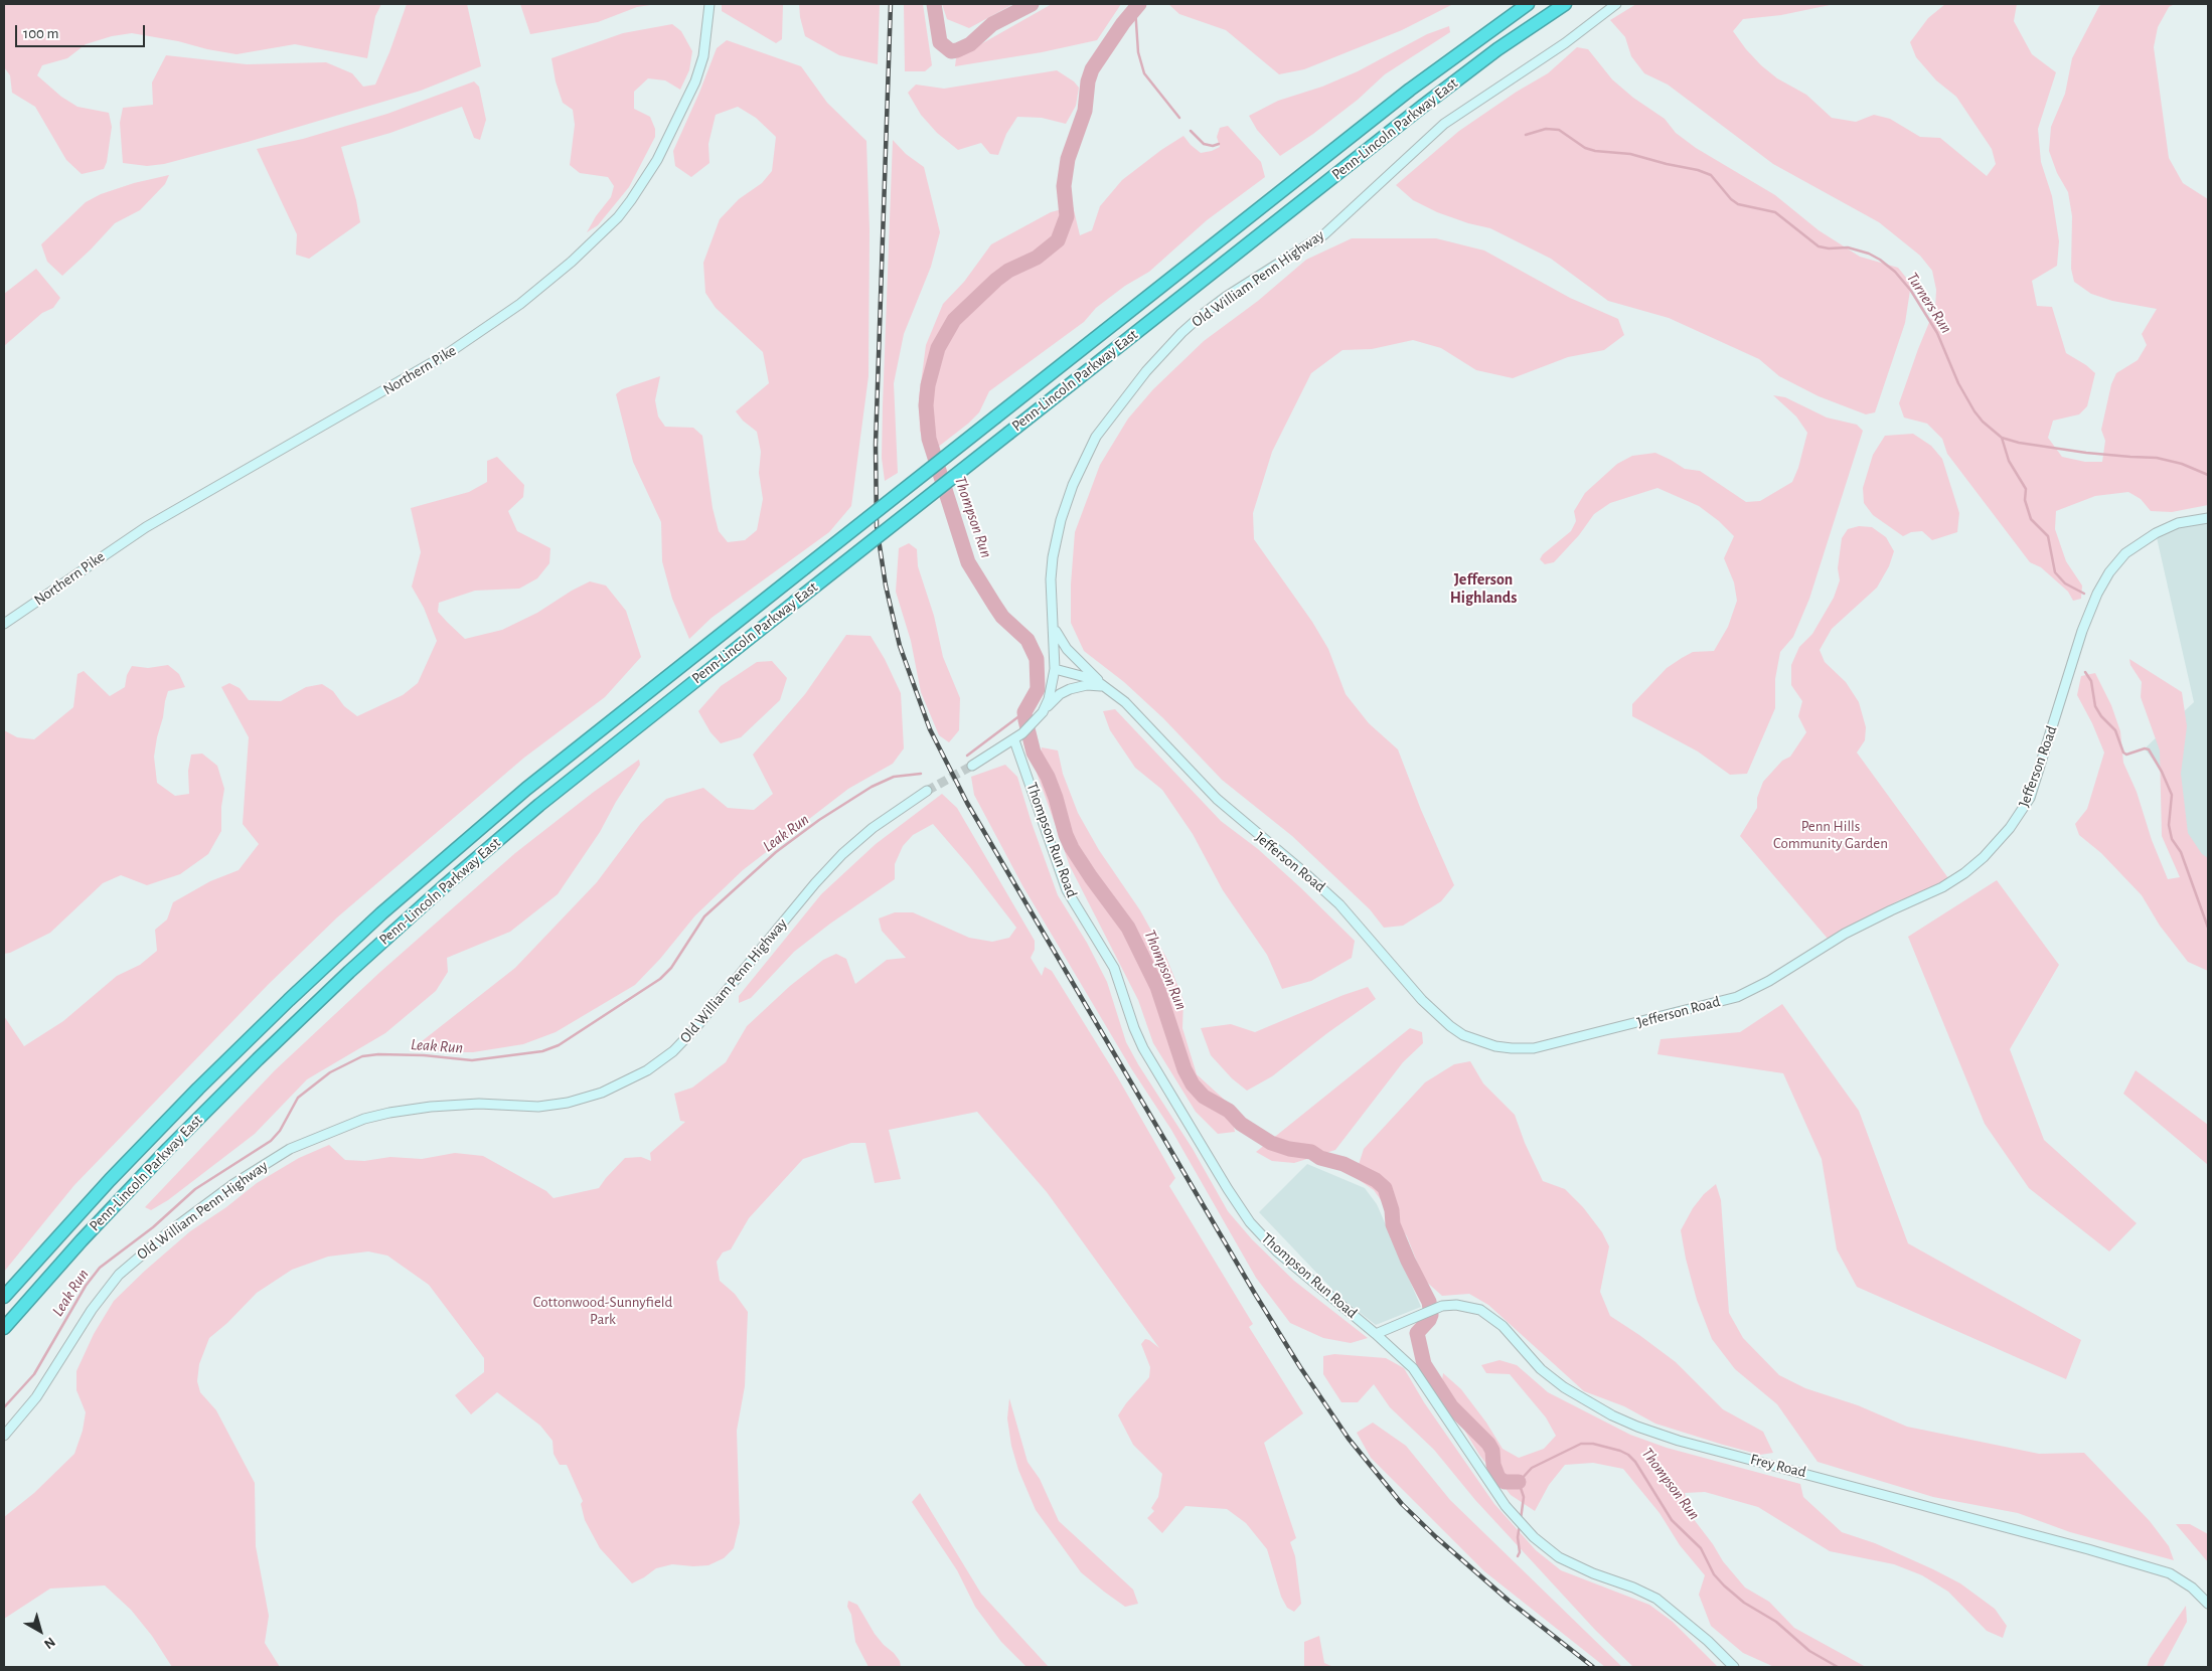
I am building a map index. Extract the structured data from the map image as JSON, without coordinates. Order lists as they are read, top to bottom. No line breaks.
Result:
{"streets":{"highway":["Penn-Lincoln Parkway East"],"street":["Old William Penn Highway","Northern Pike","Jefferson Road","Thompson Run Road","Frey Road"]},"crossings":[["Old William Penn Highway","Jefferson Road"],["Old William Penn Highway","Thompson Run Road"],["Thompson Run Road","Frey Road"]],"districts":["Jefferson Highlands"],"water":["Turners Run","Thompson Run","Leak Run"],"parks":["Penn Hills Community Garden","Cottonwood-Sunnyfield Park"],"scale_bar":"100 m","north":"bottom right"}
